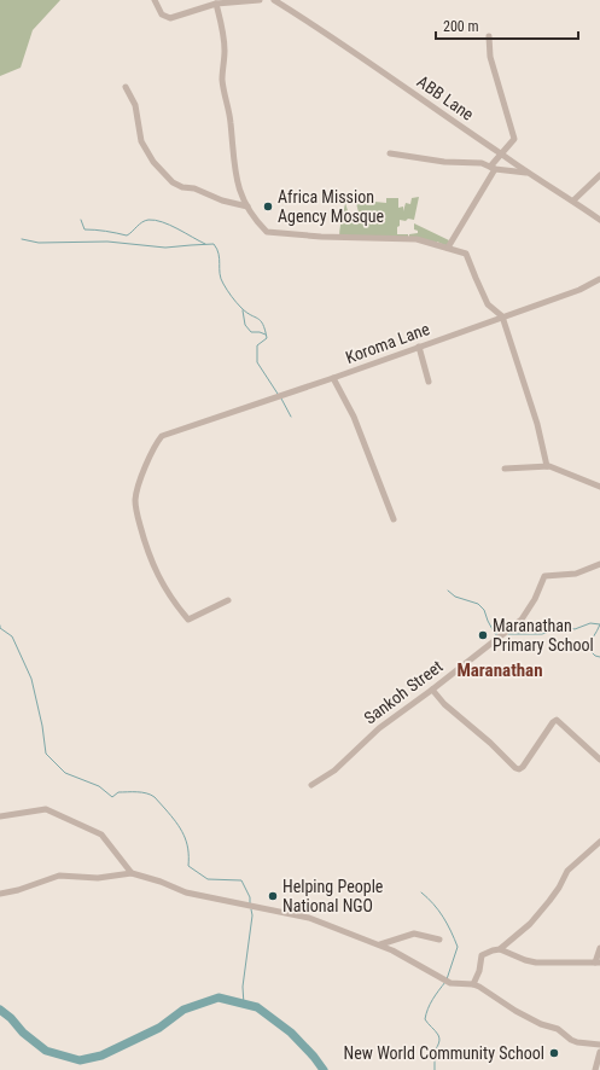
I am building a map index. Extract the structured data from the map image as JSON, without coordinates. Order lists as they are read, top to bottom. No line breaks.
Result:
{"streets":{"street":["ABB Lane","Koroma Lane","Sankoh Street"]},"districts":["Maranathan"],"places":["Africa Mission Agency Mosque","Maranathan Primary School","Helping People National NGO","New World Community School"],"scale_bar":"200 m"}
